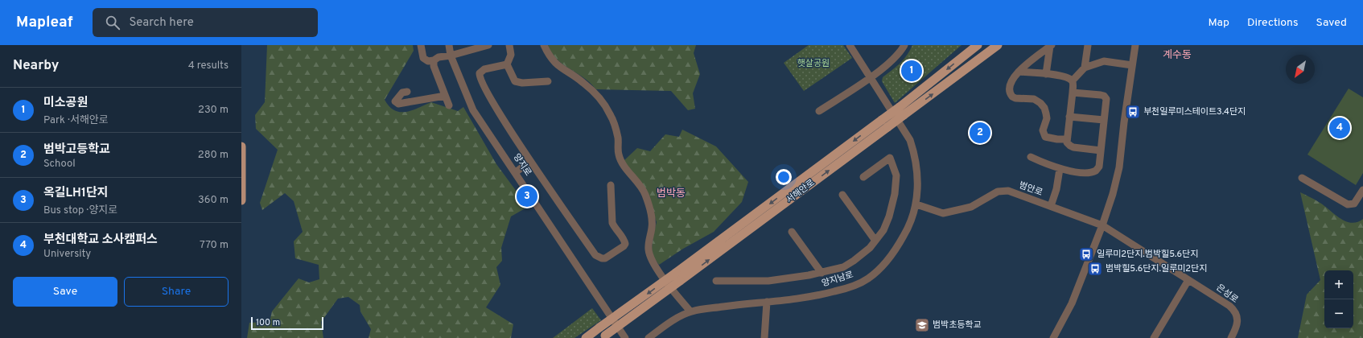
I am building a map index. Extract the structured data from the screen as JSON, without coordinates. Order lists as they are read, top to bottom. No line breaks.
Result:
{"streets":{"main road":["서해안로"],"street":["양지로","범안로","양지남로","은성로"]},"crossings":[["범안로","양지남로"],["범안로","은성로"]],"districts":["계수동","범박동"],"parks":["햇살공원"],"places":{"bus stop":["부천일루미스테이트3.4단지","일루미2단지.범박힐5.6단지","범박힐5.6단지.일루미2단지"],"school or university":["범박초등학교"]},"scale_bar":"100 m","north":"bottom left","page":{"header":"Mapleaf","search":"Search here","nav":["Map","Directions","Saved"],"heading":["Nearby","4 results"],"pins":["1","4","2","3"],"list":[{"mark":"1","name":"미소공원","note":"Park · 서해안로","value":"230 m"},{"mark":"2","name":"범박고등학교","note":"School","value":"280 m"},{"mark":"3","name":"옥길LH1단지","note":"Bus stop · 양지로","value":"360 m"},{"mark":"4","name":"부천대학교 소사캠퍼스","note":"University","value":"770 m"}],"buttons":["Save","Share"],"map_buttons":["+","−"],"scale":"100 m"}}
